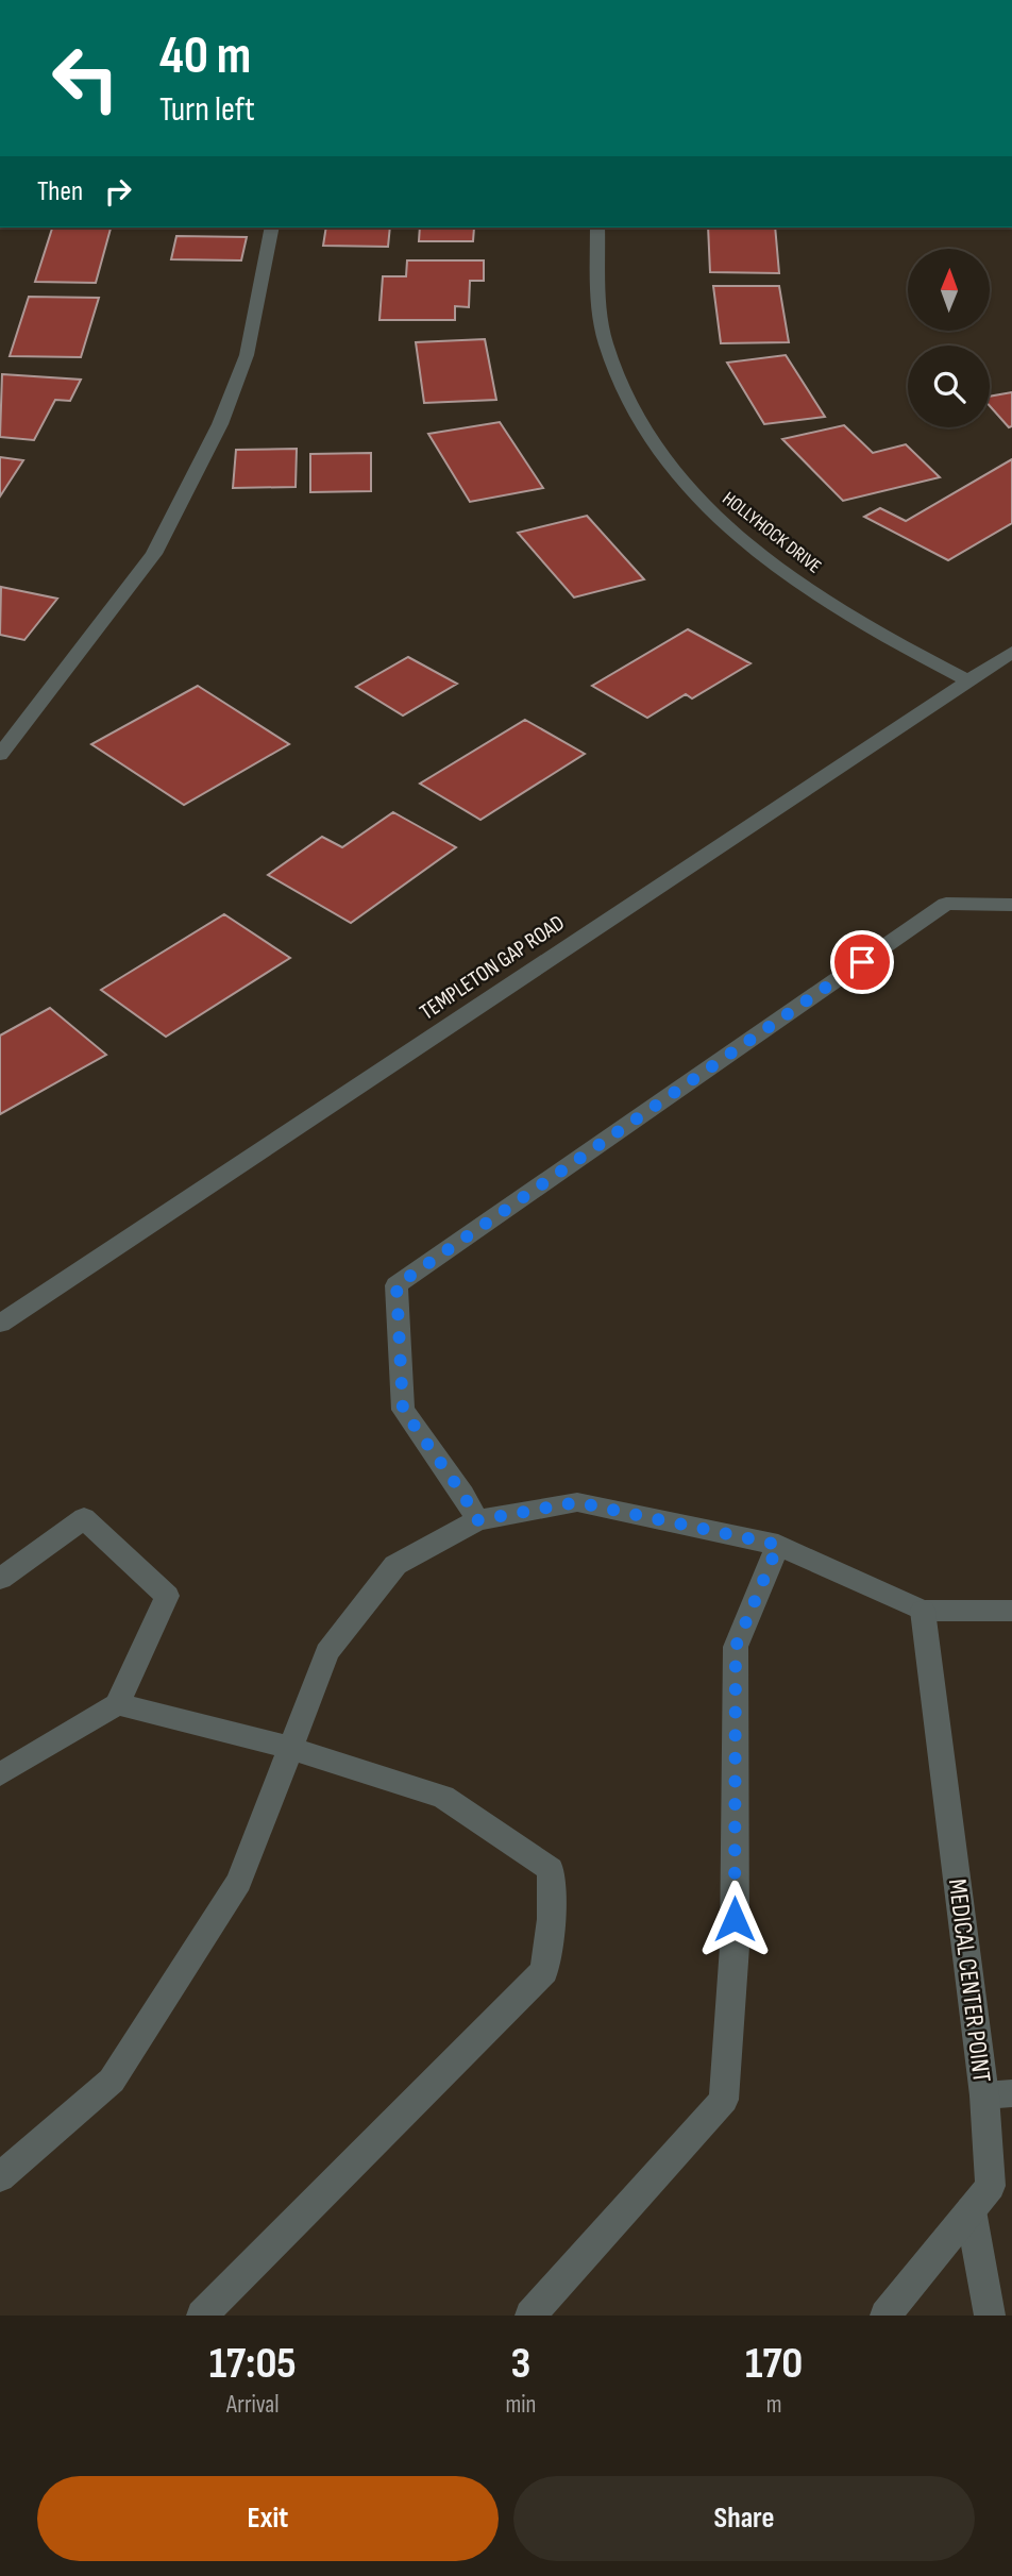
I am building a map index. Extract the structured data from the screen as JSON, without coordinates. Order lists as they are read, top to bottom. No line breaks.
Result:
{"streets":{"street":["HOLLYHOCK DRIVE","TEMPLETON GAP ROAD","MEDICAL CENTER POINT"]},"crossings":[["HOLLYHOCK DRIVE","TEMPLETON GAP ROAD"]],"north":"top","page":{"turn":["40 m","Turn left"],"then":"Then","eta":["17:05","Arrival","3","min","170","m"],"buttons":["Exit","Share"]}}
